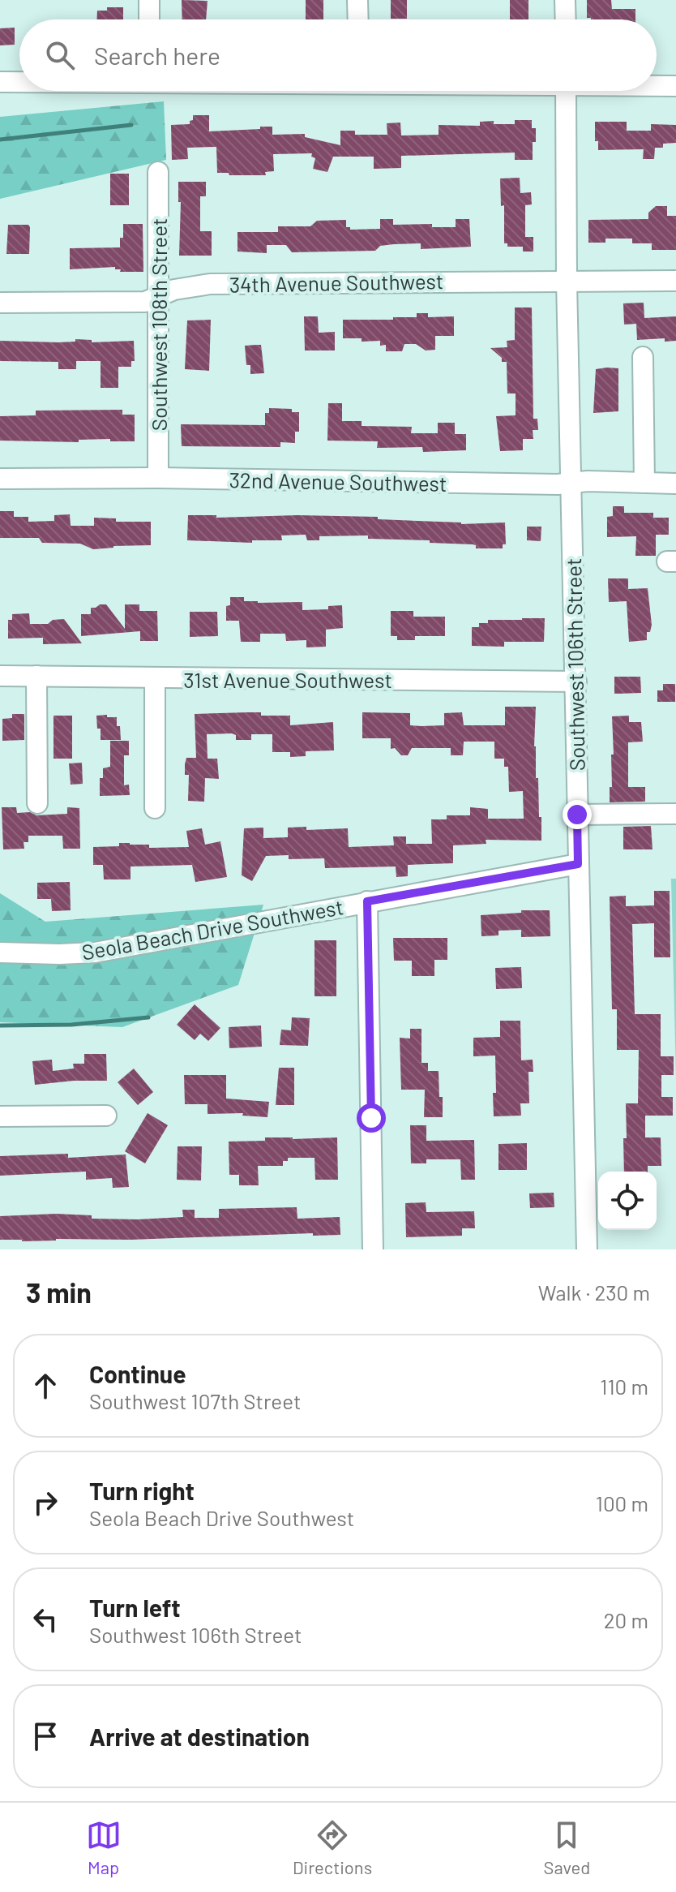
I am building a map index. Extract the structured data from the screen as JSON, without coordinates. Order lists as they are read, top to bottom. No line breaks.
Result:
{"streets":{"street":["34th Avenue Southwest","Southwest 108th Street","32nd Avenue Southwest","Southwest 106th Street","31st Avenue Southwest","Seola Beach Drive Southwest"]},"crossings":[["34th Avenue Southwest","Southwest 108th Street"],["34th Avenue Southwest","Southwest 106th Street"],["Southwest 108th Street","32nd Avenue Southwest"],["32nd Avenue Southwest","Southwest 106th Street"],["Southwest 106th Street","31st Avenue Southwest"],["Southwest 106th Street","Seola Beach Drive Southwest"]],"page":{"search":"Search here","heading":["3 min","Walk · 230 m"],"list":[["Continue","Southwest 107th Street","110 m"],["Turn right","Seola Beach Drive Southwest","100 m"],["Turn left","Southwest 106th Street","20 m"],"Arrive at destination"],"nav":["Map","Directions","Saved"]}}
